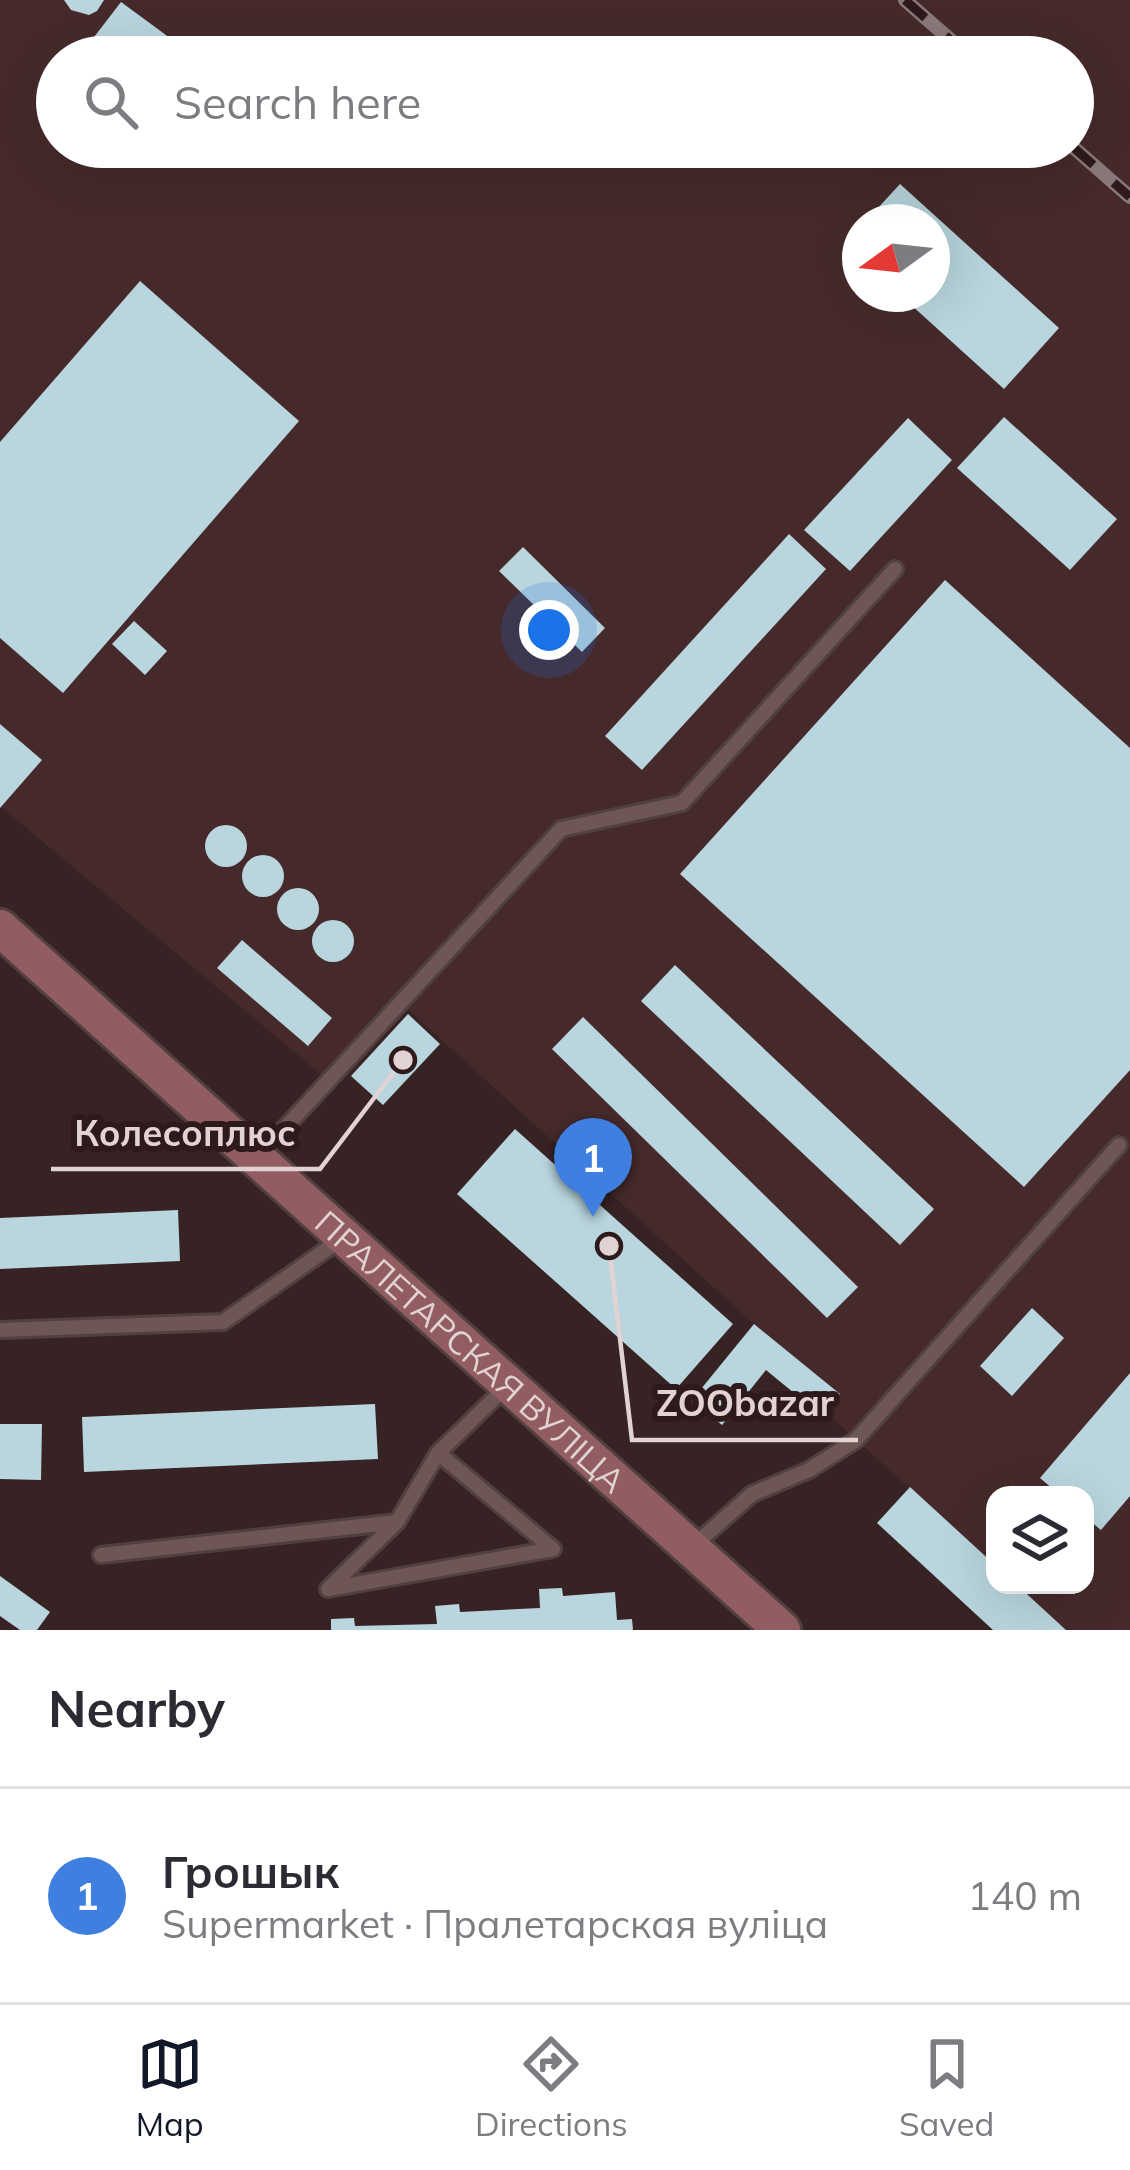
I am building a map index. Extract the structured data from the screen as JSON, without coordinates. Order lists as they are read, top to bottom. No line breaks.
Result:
{"streets":{"main road":["ПРАЛЕТАРСКАЯ ВУЛІЦА"]},"places":["Колесоплюс","ZOObazar"],"north":"left","page":{"search":"Search here","pins":"1","heading":"Nearby","list":[{"mark":"1","name":"Грошык","note":"Supermarket · Пралетарская вуліца","value":"140 m"}],"nav":["Map","Directions","Saved"]}}
